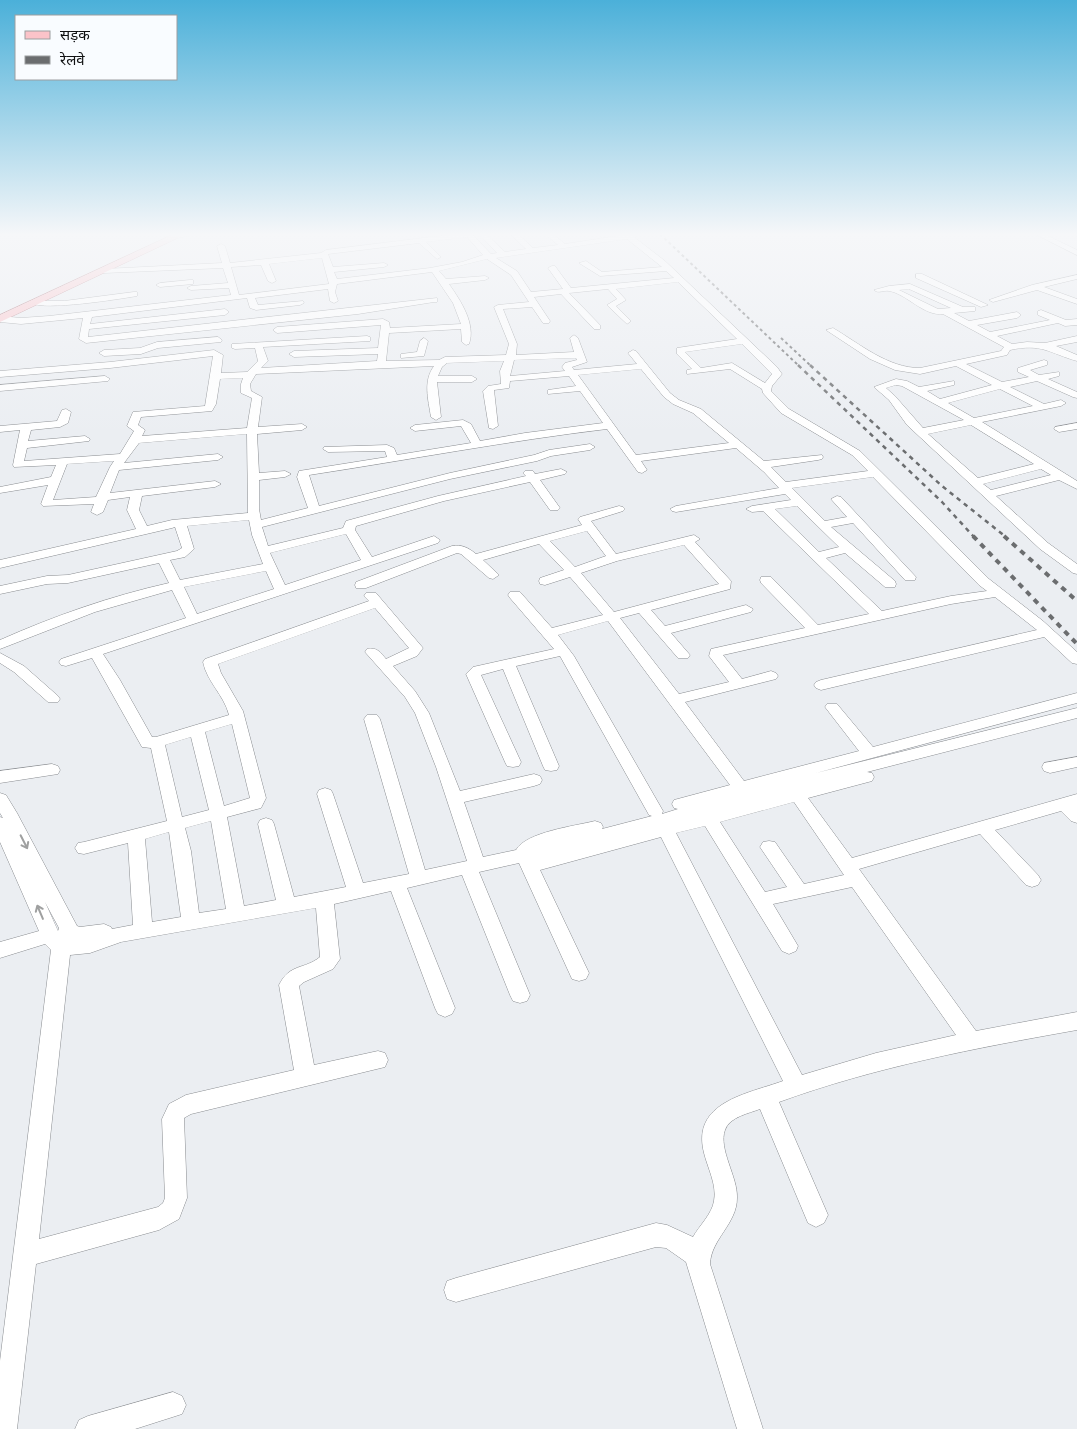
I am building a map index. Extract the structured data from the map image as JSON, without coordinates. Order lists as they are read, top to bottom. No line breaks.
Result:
{"legend":["सड़क","रेलवे"]}
